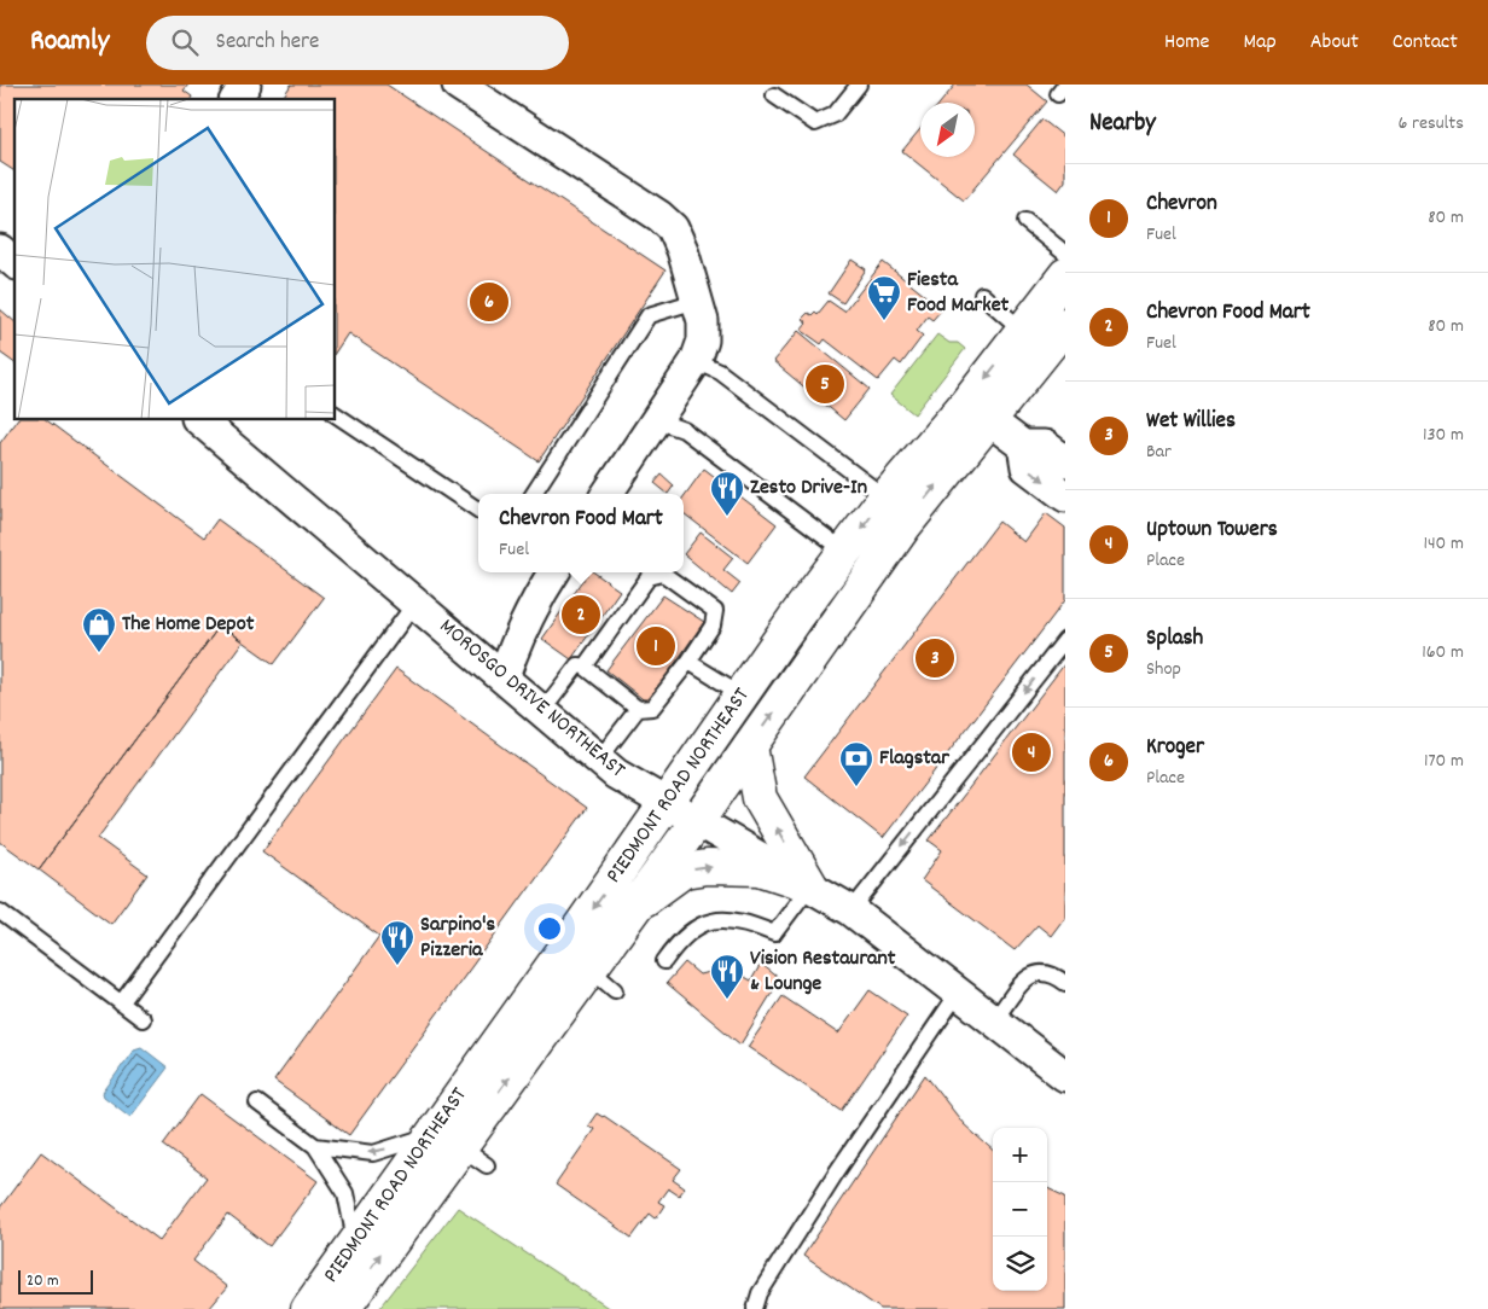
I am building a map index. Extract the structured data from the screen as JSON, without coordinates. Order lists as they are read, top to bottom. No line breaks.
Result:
{"streets":{"main road":["PIEDMONT ROAD NORTHEAST"],"street":["MOROSGO DRIVE NORTHEAST"]},"crossings":[["MOROSGO DRIVE NORTHEAST","PIEDMONT ROAD NORTHEAST"]],"places":{"supermarket":["Fiesta Food Market"],"restaurant":["Zesto Drive-In","Sarpino's Pizzeria","Vision Restaurant & Lounge"],"shop":["The Home Depot"],"bank":["Flagstar"]},"scale_bar":"20 m","north":"bottom left","page":{"header":"Roamly","search":"Search here","nav":["Home","Map","About","Contact"],"heading":["Nearby","6 results"],"list":[{"mark":"1","name":"Chevron","note":"Fuel","value":"80 m"},{"mark":"2","name":"Chevron Food Mart","note":"Fuel","value":"80 m"},{"mark":"3","name":"Wet Willies","note":"Bar","value":"130 m"},{"mark":"4","name":"Uptown Towers","note":"Place","value":"140 m"},{"mark":"5","name":"Splash","note":"Shop","value":"160 m"},{"mark":"6","name":"Kroger","note":"Place","value":"170 m"}],"pins":["6","5","2","1","3","4"],"popup":["Chevron Food Mart","Fuel"],"map_buttons":["+","−"],"scale":"20 m"}}
